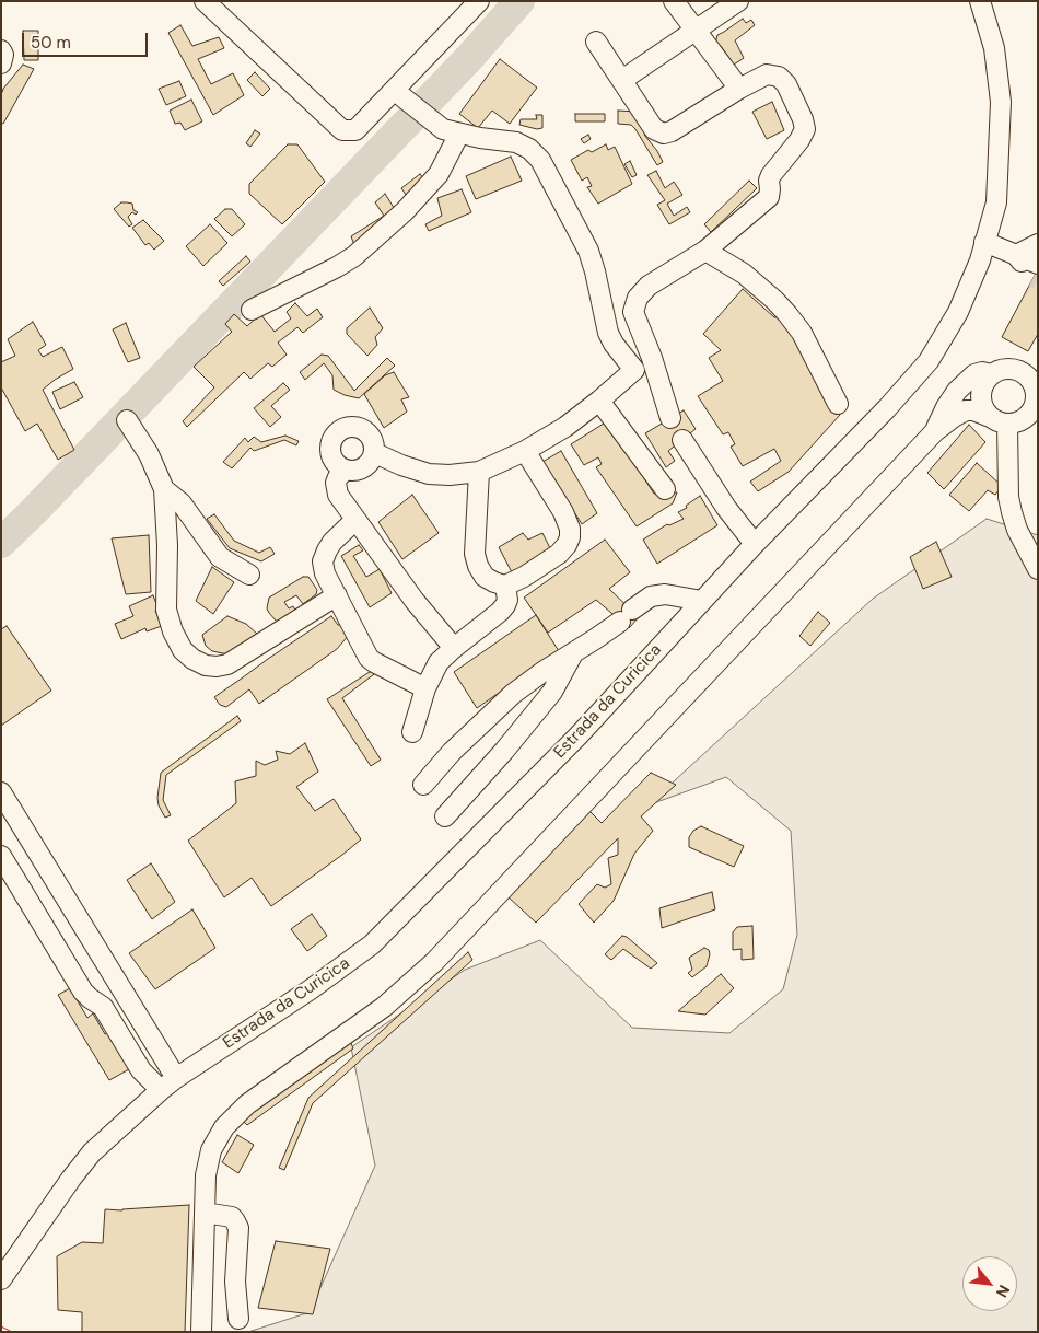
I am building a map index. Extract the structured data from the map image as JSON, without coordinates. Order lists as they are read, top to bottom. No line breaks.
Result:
{"streets":{"street":["Estrada da Curicica"]},"scale_bar":"50 m","north":"bottom right"}
